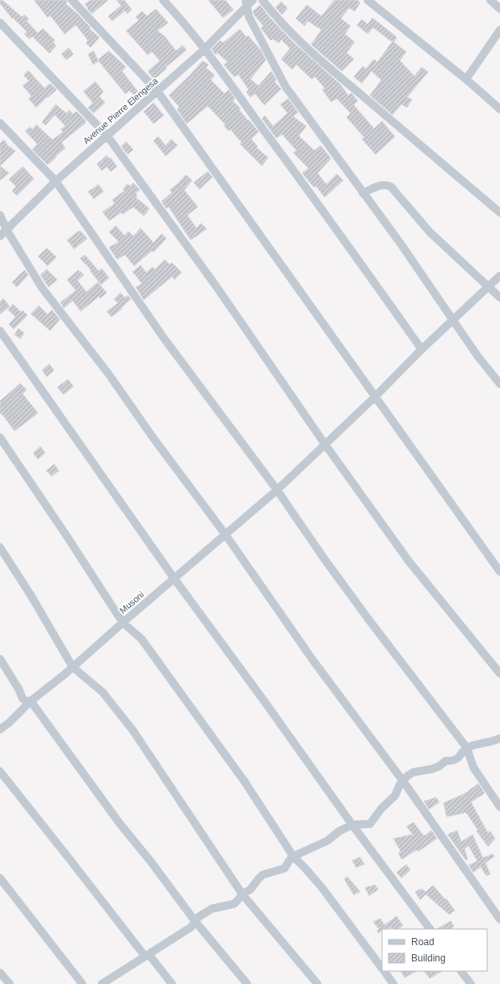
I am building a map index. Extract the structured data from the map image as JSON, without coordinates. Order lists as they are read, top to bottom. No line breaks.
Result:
{"streets":{"street":["Avenue Pierre Elengesa","Musoni"]},"legend":["Road","Building"]}
